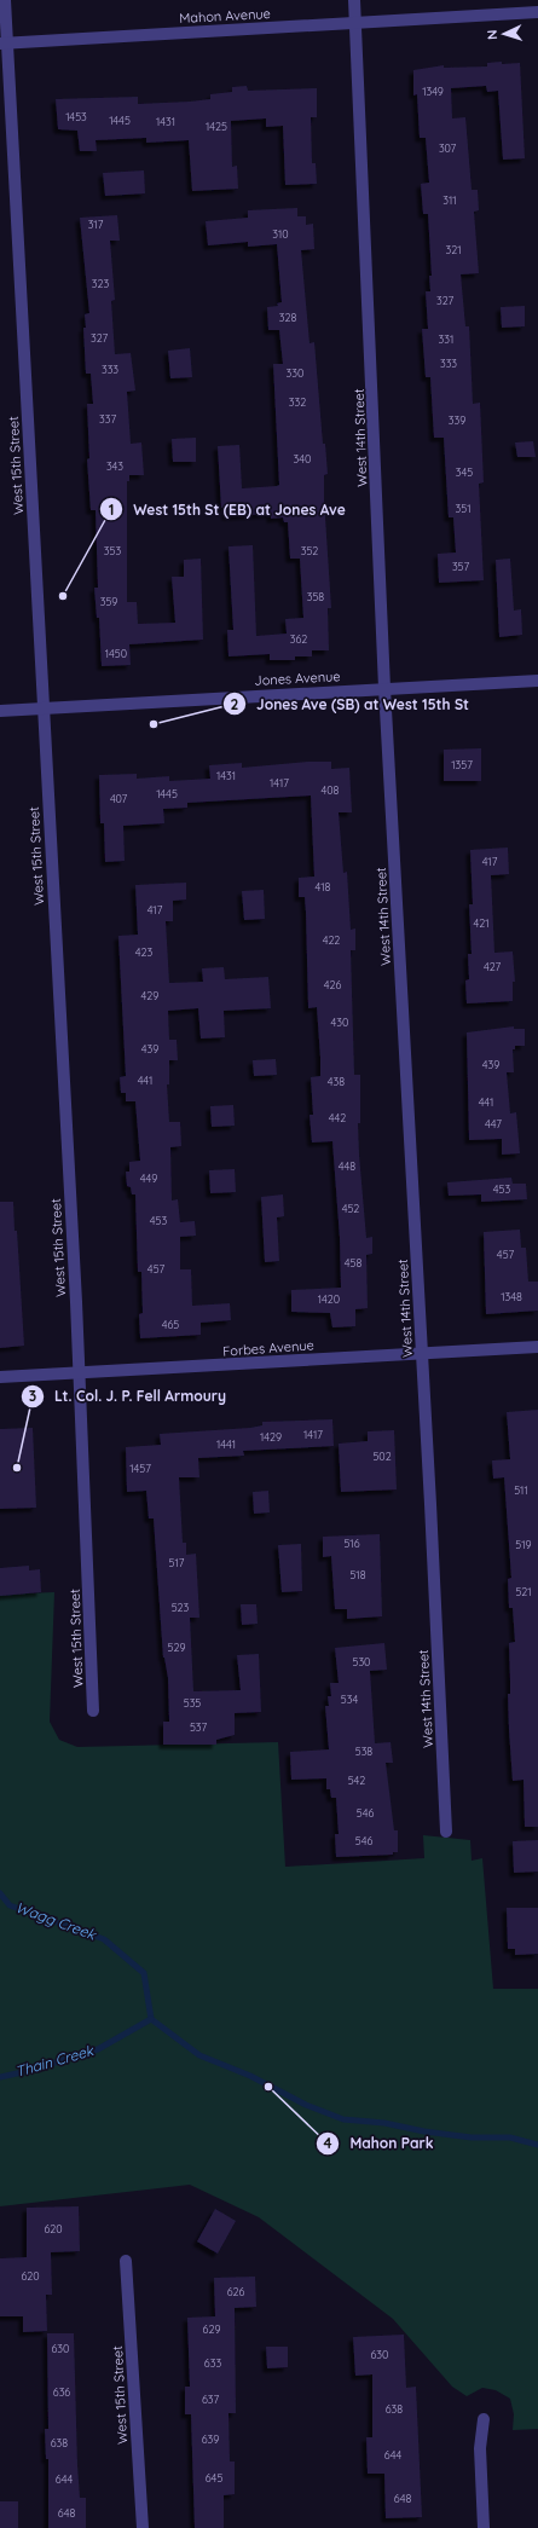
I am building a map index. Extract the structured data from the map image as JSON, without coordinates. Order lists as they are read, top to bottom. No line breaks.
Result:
{"streets":{"street":["Mahon Avenue","West 14th Street","West 15th Street","Jones Avenue","Forbes Avenue"]},"crossings":[["Mahon Avenue","West 14th Street"],["Mahon Avenue","West 15th Street"],["West 14th Street","Jones Avenue"],["West 14th Street","Forbes Avenue"],["West 15th Street","Jones Avenue"],["West 15th Street","Forbes Avenue"]],"water":["Wagg Creek","Thain Creek"],"places":["West 15th St (EB) at Jones Ave","Jones Ave (SB) at West 15th St","Lt. Col. J. P. Fell Armoury","Mahon Park"],"house_numbers":["1349","1453","1445","1431","1425","307","311","317","310","321","323","327","328","327","331","333","333","330","332","337","339","340","343","345","351","353","352","357","358","359","362","1450","1357","1431","1417","408","1445","407","417","418","417","421","422","423","427","426","429","430","439","439","441","438","441","442","447","448","449","453","452","453","457","458","457","1348","1420","465","1417","1429","1441","502","1457","511","516","519","517","518","521","523","529","530","534","535","537","538","542","546","546","620","620","626","629","630","630","633","636","637","638","639","638","644","645","644","648","648"],"north":"left"}
